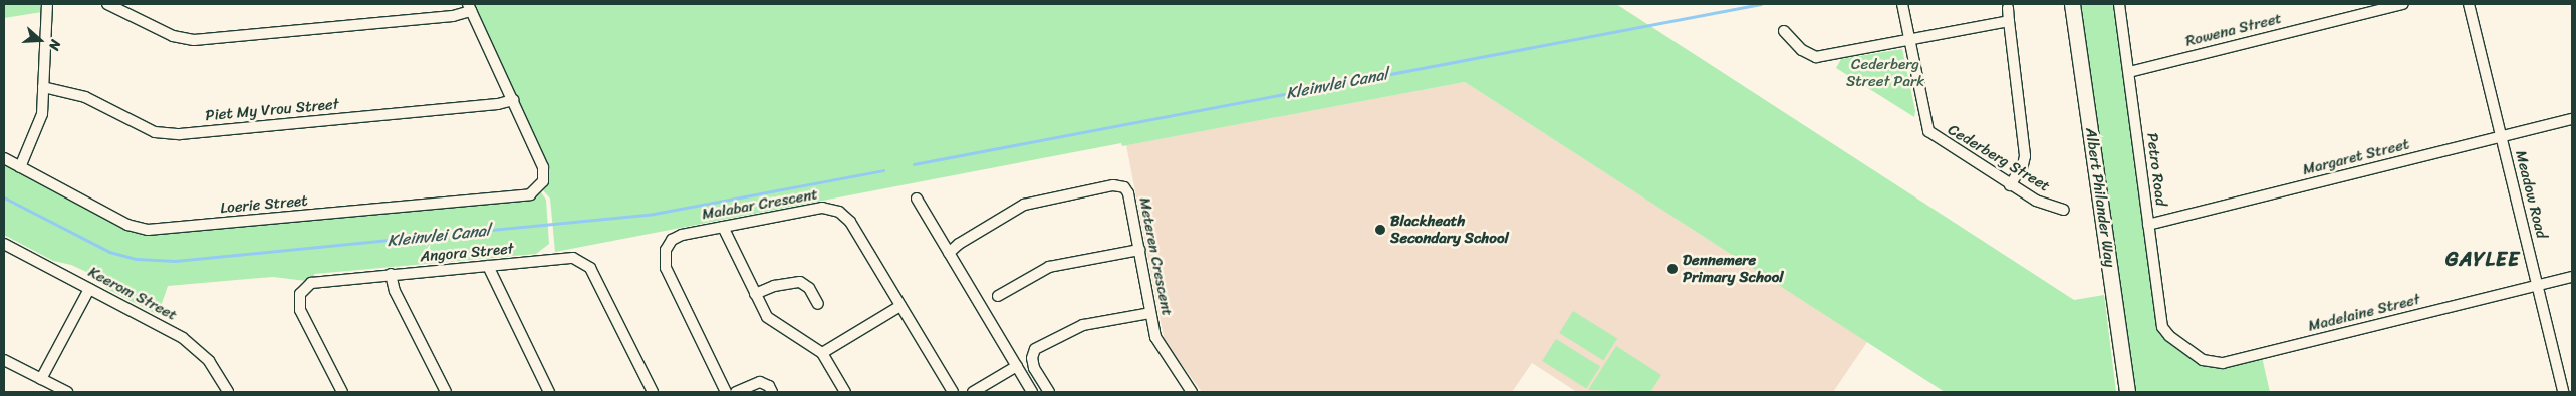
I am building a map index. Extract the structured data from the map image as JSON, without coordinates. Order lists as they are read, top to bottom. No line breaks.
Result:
{"streets":{"street":["Rowena Street","Piet My Vrou Street","Margaret Street","Cederberg Street","Petro Road","Meadow Road","Albert Philander Way","Loerie Street","Malabar Crescent","Angora Street","Meteren Crescent","Keerom Street","Madelaine Street"]},"crossings":[["Rowena Street","Petro Road"],["Piet My Vrou Street","Loerie Street"],["Margaret Street","Petro Road"],["Margaret Street","Meadow Road"],["Petro Road","Madelaine Street"],["Meadow Road","Madelaine Street"]],"districts":["GAYLEE"],"water":["Kleinvlei Canal"],"parks":["Cederberg Street Park"],"places":["Blackheath Secondary School","Dennemere Primary School"],"north":"right"}
